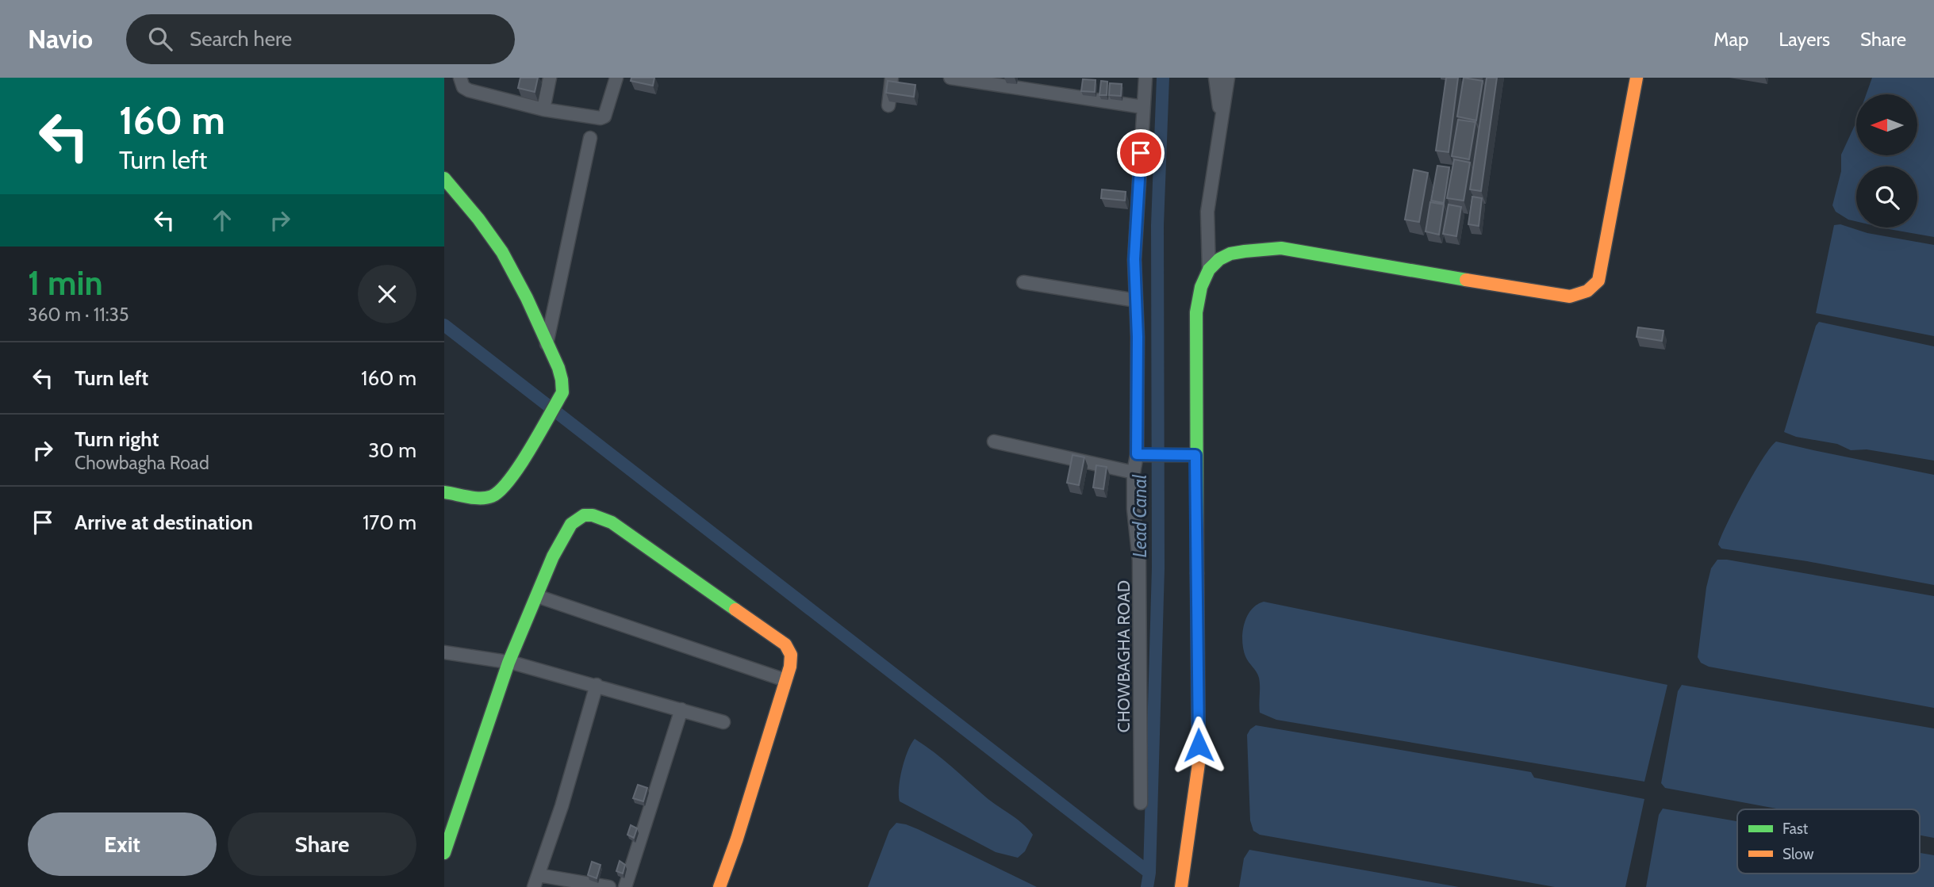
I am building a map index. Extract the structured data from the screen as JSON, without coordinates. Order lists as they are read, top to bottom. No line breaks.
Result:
{"streets":{"street":["CHOWBAGHA ROAD"]},"water":["Lead Canal"],"legend":["Fast","Slow"],"north":"left","page":{"header":"Navio","search":"Search here","nav":["Map","Layers","Share"],"turn":["160 m","Turn left"],"heading":["1 min","360 m · 11:35"],"list":[{"name":"Turn left","value":"160 m"},{"name":"Turn right","note":"Chowbagha Road","value":"30 m"},{"name":"Arrive at destination","value":"170 m"}],"buttons":["Exit","Share"]}}
